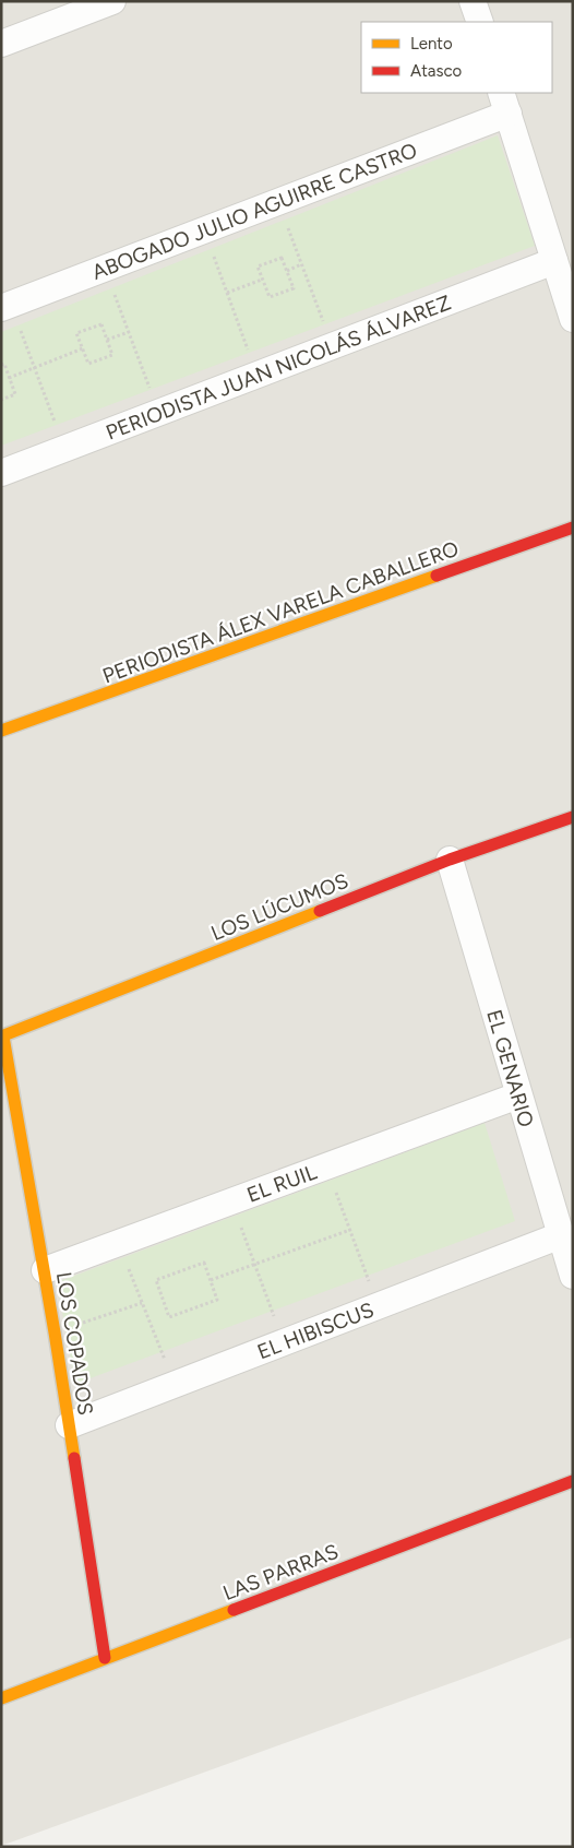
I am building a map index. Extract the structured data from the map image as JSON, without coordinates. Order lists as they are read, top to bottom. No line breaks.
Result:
{"streets":{"street":["ABOGADO JULIO AGUIRRE CASTRO","PERIODISTA JUAN NICOLÁS ÁLVAREZ","PERIODISTA ÁLEX VARELA CABALLERO","LOS LÚCUMOS","EL GENARIO","EL RUIL","EL HIBISCUS","LOS COPADOS","LAS PARRAS"]},"crossings":[["LOS LÚCUMOS","EL GENARIO"],["LOS LÚCUMOS","LOS COPADOS"],["EL GENARIO","EL RUIL"],["EL GENARIO","EL HIBISCUS"],["EL RUIL","LOS COPADOS"],["EL HIBISCUS","LOS COPADOS"],["LOS COPADOS","LAS PARRAS"]],"legend":["Lento","Atasco"]}
